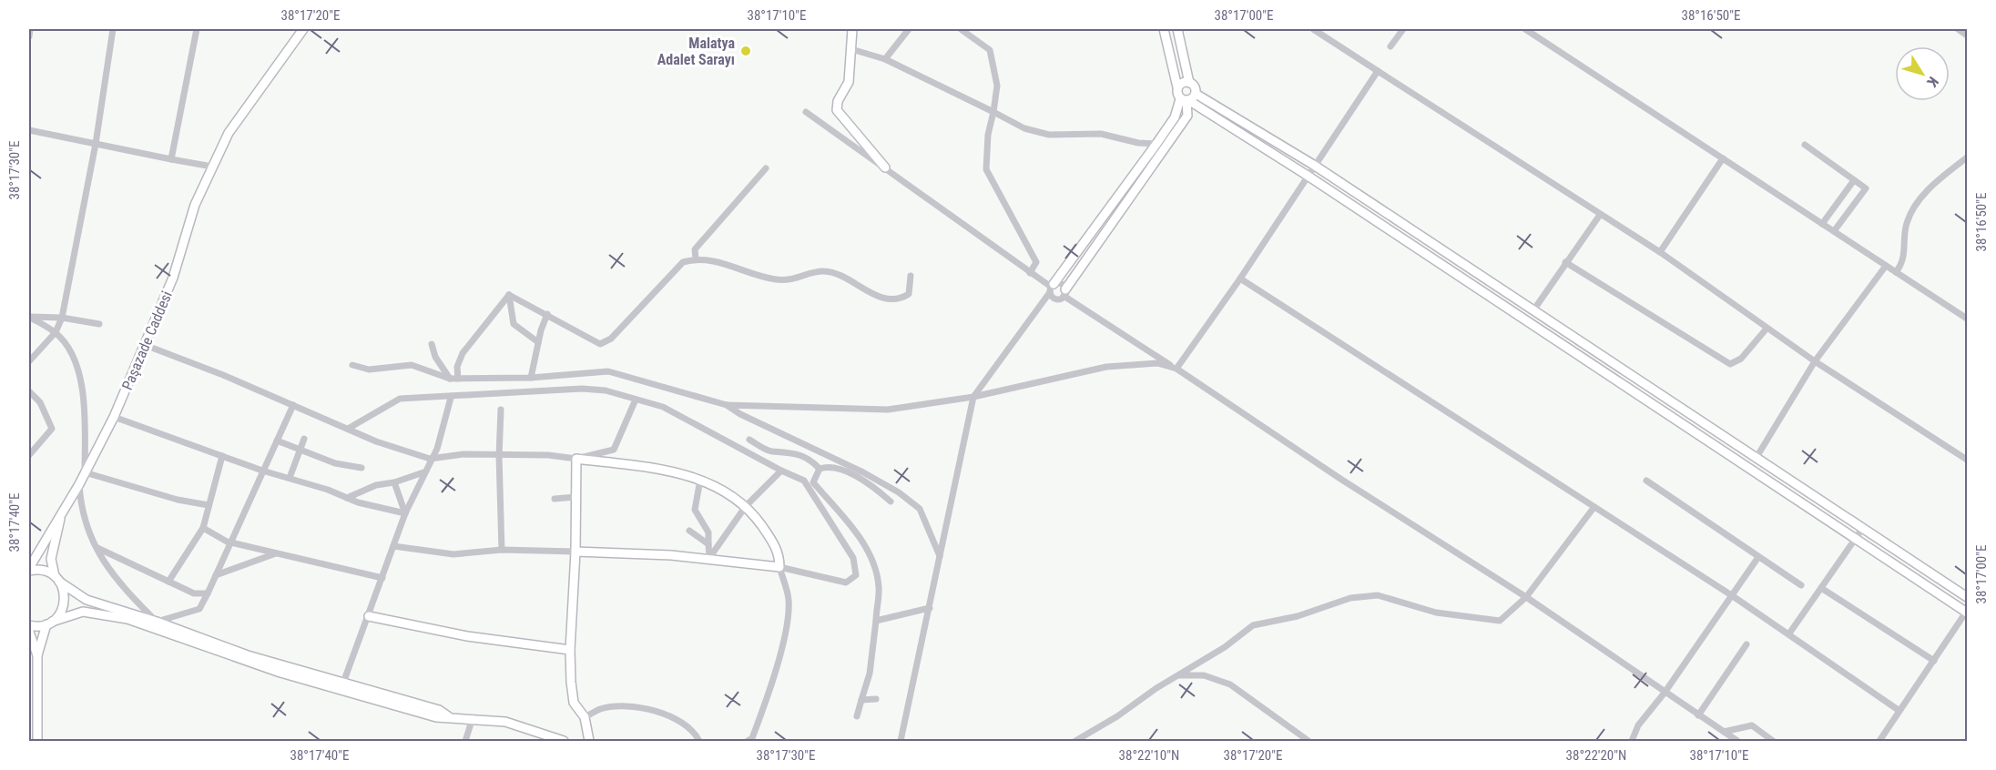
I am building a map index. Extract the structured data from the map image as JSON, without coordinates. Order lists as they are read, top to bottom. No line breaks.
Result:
{"streets":{"street":["Paşazade Caddesi"]},"places":["Malatya Adalet Sarayı"],"north":"bottom right","coordinates":["38°17'20\"E","38°17'10\"E","38°17'00\"E","38°16'50\"E","38°17'30\"E","38°17'40\"E","38°22'10\"N","38°22'20\"N"]}
